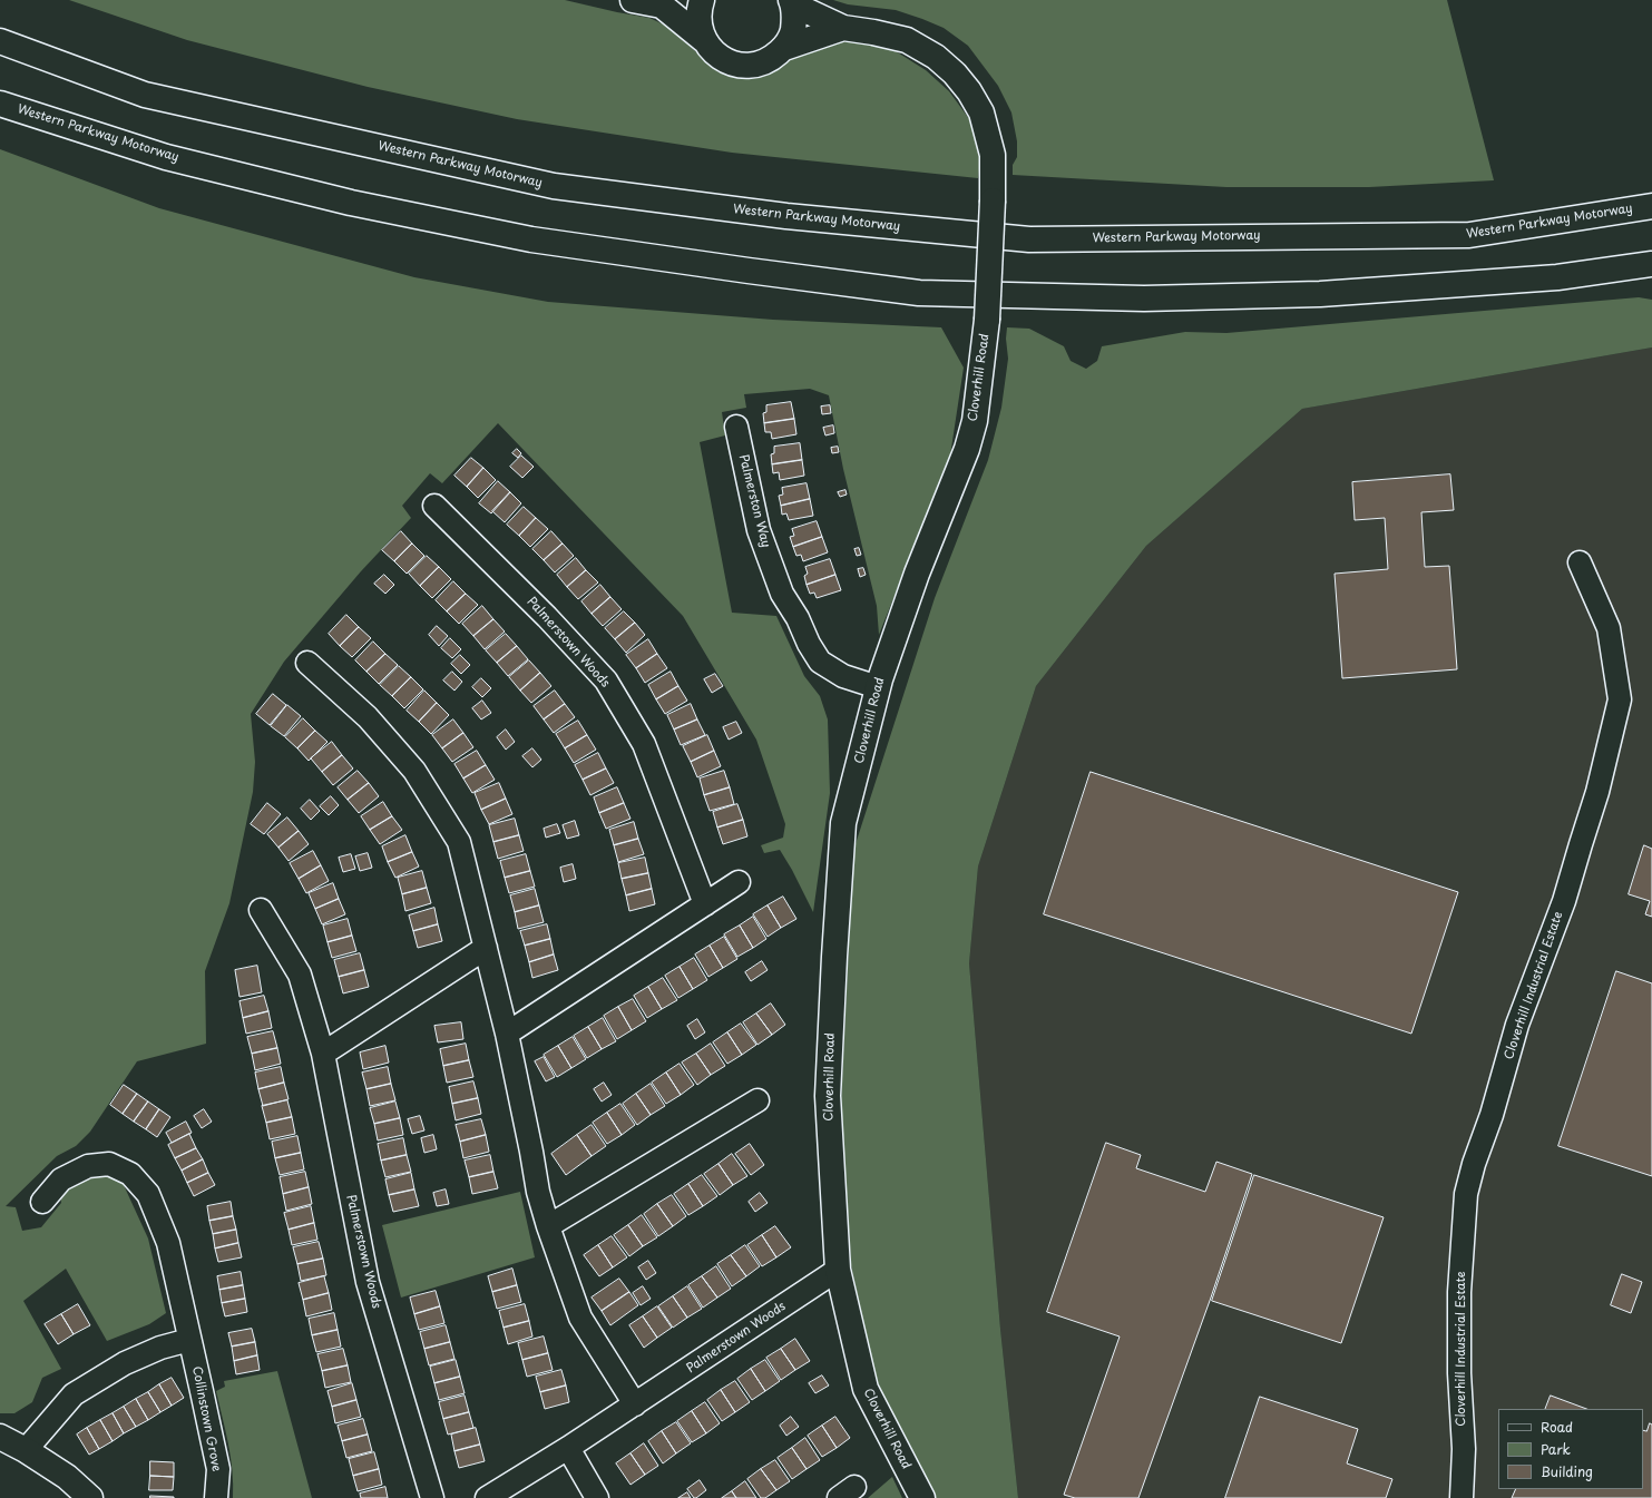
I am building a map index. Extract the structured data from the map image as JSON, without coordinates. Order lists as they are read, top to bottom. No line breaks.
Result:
{"streets":{"main road":["Western Parkway Motorway","Cloverhill Road"],"street":["Palmerston Way","Palmerstown Woods","Cloverhill Industrial Estate","Collinstown Grove"]},"crossings":[["Cloverhill Road","Palmerston Way"],["Cloverhill Road","Palmerstown Woods"]],"legend":["Road","Park","Building"]}
